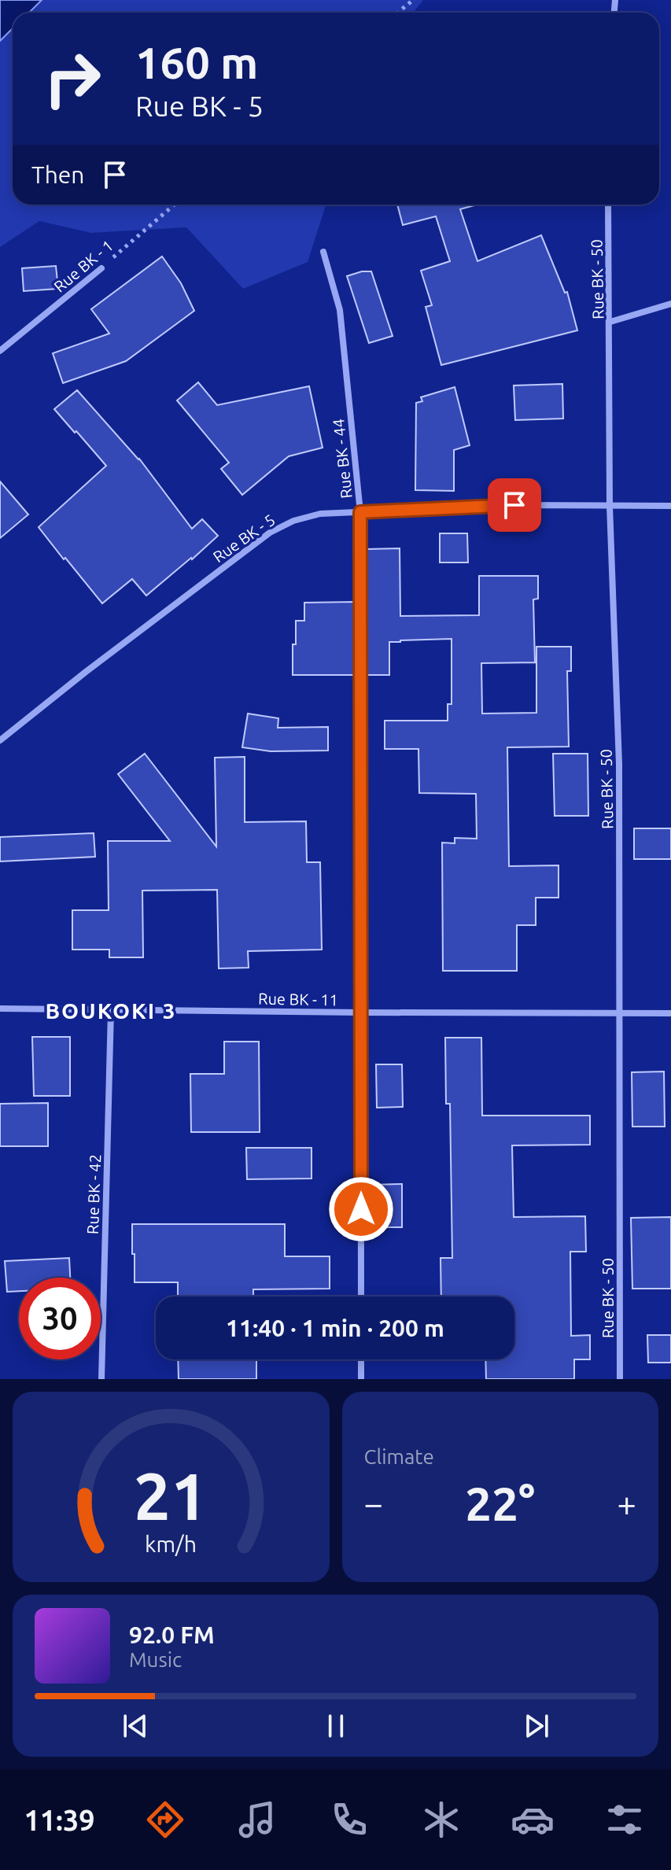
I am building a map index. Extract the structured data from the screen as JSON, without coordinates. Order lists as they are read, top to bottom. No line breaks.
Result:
{"streets":{"street":["Rue BK - 1","Rue BK - 50","Rue BK - 44","Rue BK - 5","Rue BK - 11","Rue BK - 42"]},"crossings":[["Rue BK - 50","Rue BK - 5"],["Rue BK - 50","Rue BK - 11"],["Rue BK - 44","Rue BK - 5"],["Rue BK - 44","Rue BK - 11"],["Rue BK - 11","Rue BK - 42"]],"districts":["BOUKOKI 3"],"page":{"turn":["160 m","Rue BK - 5"],"then":"Then","limit":"30","trip":"11:40 · 1 min · 200 m","tile":"Climate","heat":["−","22°","+"],"song":["92.0 FM","Music"],"tabs":"11:39","gauge":["21","km/h"]}}
